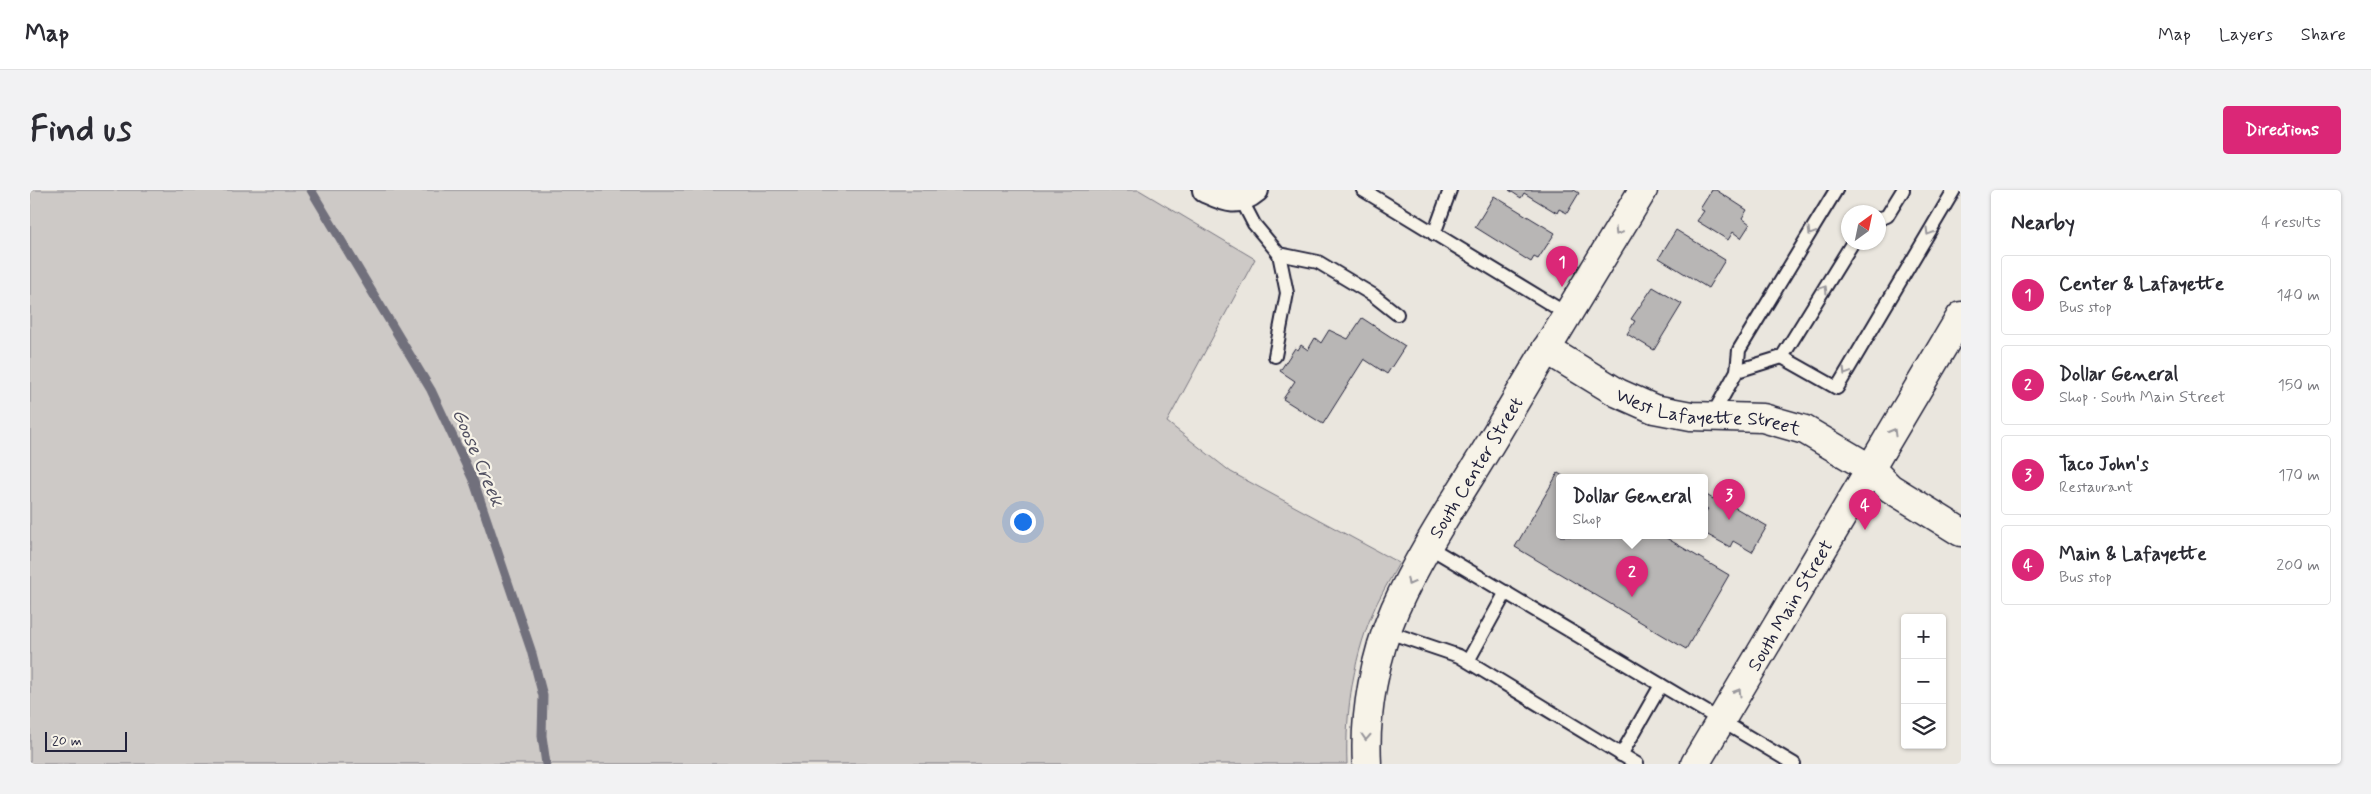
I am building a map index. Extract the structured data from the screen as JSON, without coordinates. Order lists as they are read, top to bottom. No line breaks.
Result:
{"streets":{"main road":["West Lafayette Street","South Center Street","South Main Street"]},"crossings":[["West Lafayette Street","South Center Street"],["West Lafayette Street","South Main Street"]],"one_way":["South Center Street","South Main Street"],"water":["Goose Creek"],"scale_bar":"20 m","north":"top right","page":{"header":"Map","nav":["Map","Layers","Share"],"buttons":"Directions","title":"Find us","heading":["Nearby","4 results"],"pins":["1","3","4","2"],"list":[{"mark":"1","name":"Center & Lafayette","note":"Bus stop","value":"140 m"},{"mark":"2","name":"Dollar General","note":"Shop · South Main Street","value":"150 m"},{"mark":"3","name":"Taco John's","note":"Restaurant","value":"170 m"},{"mark":"4","name":"Main & Lafayette","note":"Bus stop","value":"200 m"}],"popup":["Dollar General","Shop"],"map_buttons":["+","−"],"scale":"20 m"}}
